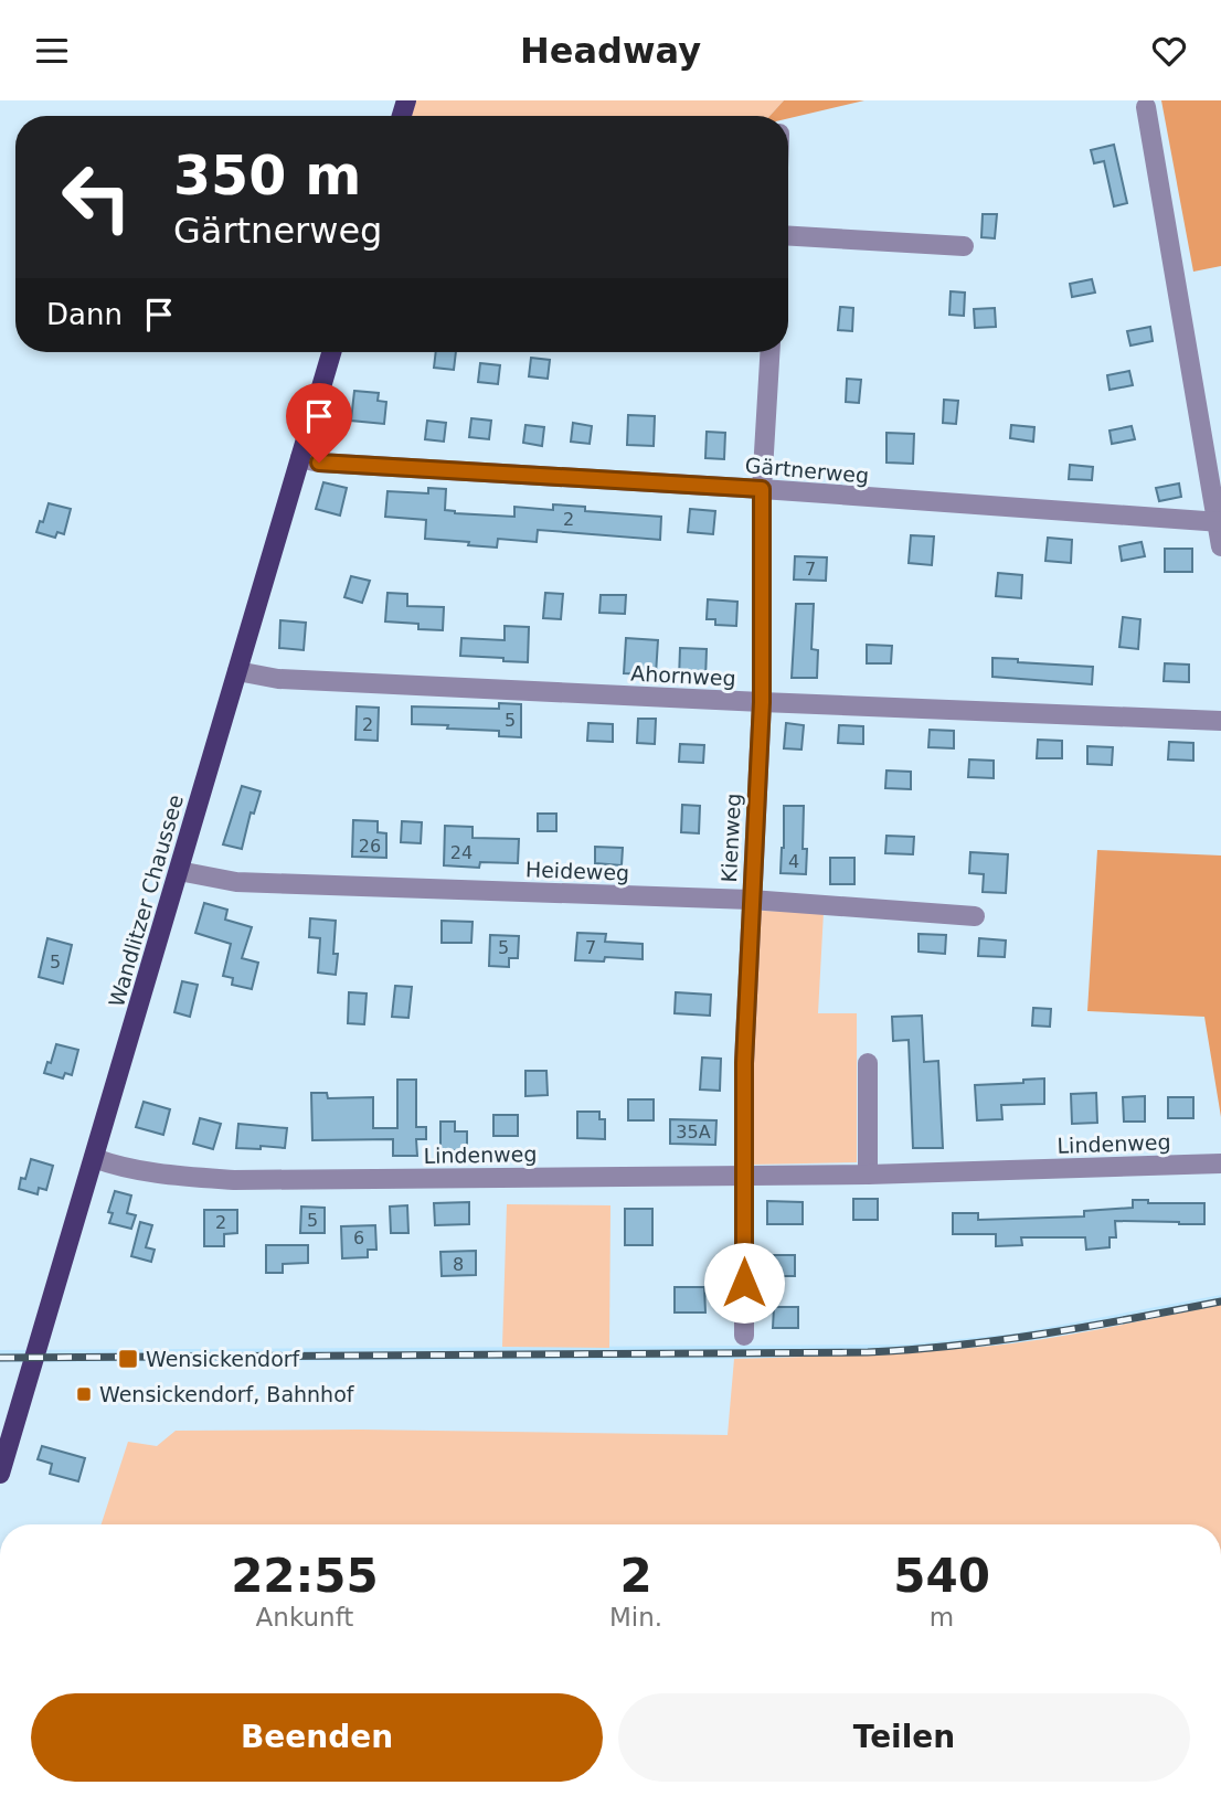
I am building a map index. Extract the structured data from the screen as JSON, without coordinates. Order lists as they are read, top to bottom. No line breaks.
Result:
{"streets":{"main road":["Wandlitzer Chaussee"],"street":["Gärtnerweg","Ahornweg","Kienweg","Heideweg","Lindenweg"]},"crossings":[["Gärtnerweg","Kienweg"],["Gärtnerweg","Wandlitzer Chaussee"],["Ahornweg","Kienweg"],["Ahornweg","Wandlitzer Chaussee"],["Kienweg","Heideweg"],["Kienweg","Lindenweg"],["Heideweg","Wandlitzer Chaussee"],["Wandlitzer Chaussee","Lindenweg"]],"places":{"transit":["Wensickendorf","Wensickendorf, Bahnhof"]},"house_numbers":["2","7","5","2","26","24","4","5","7","5","35A","5","2","6","8"],"page":{"header":"Headway","turn":["350 m","Gärtnerweg"],"then":"Dann","eta":["22:55","Ankunft","2","Min.","540","m"],"buttons":["Beenden","Teilen"]}}
